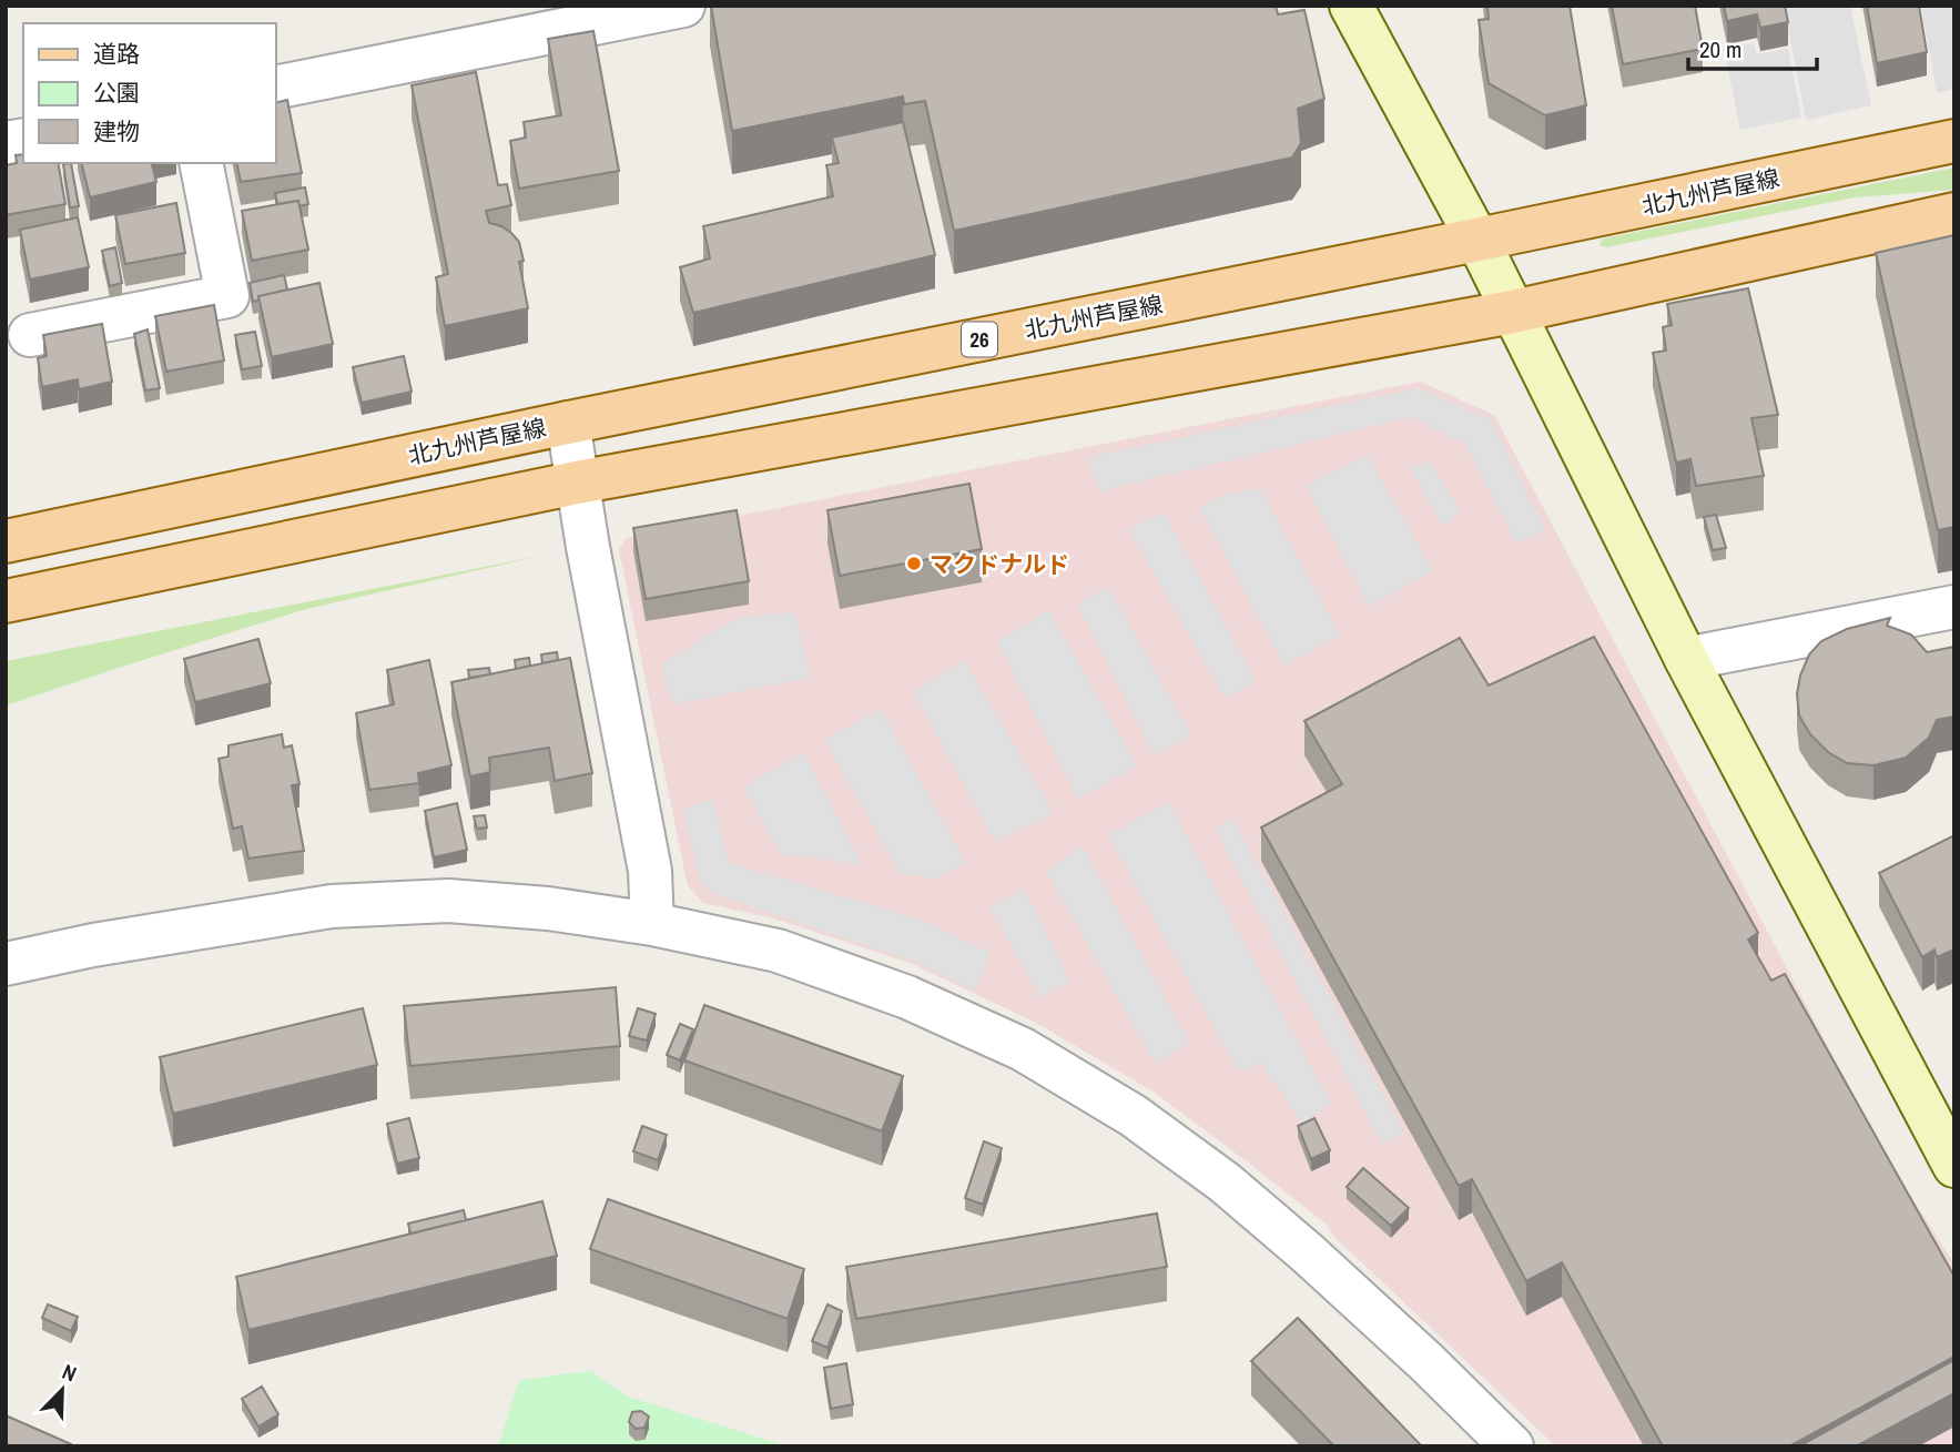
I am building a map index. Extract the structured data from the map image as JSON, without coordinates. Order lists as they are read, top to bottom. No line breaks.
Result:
{"streets":{"main road":["北九州芦屋線","26"]},"places":["マクドナルド"],"legend":["道路","公園","建物"],"scale_bar":"20 m","north":"top right"}
